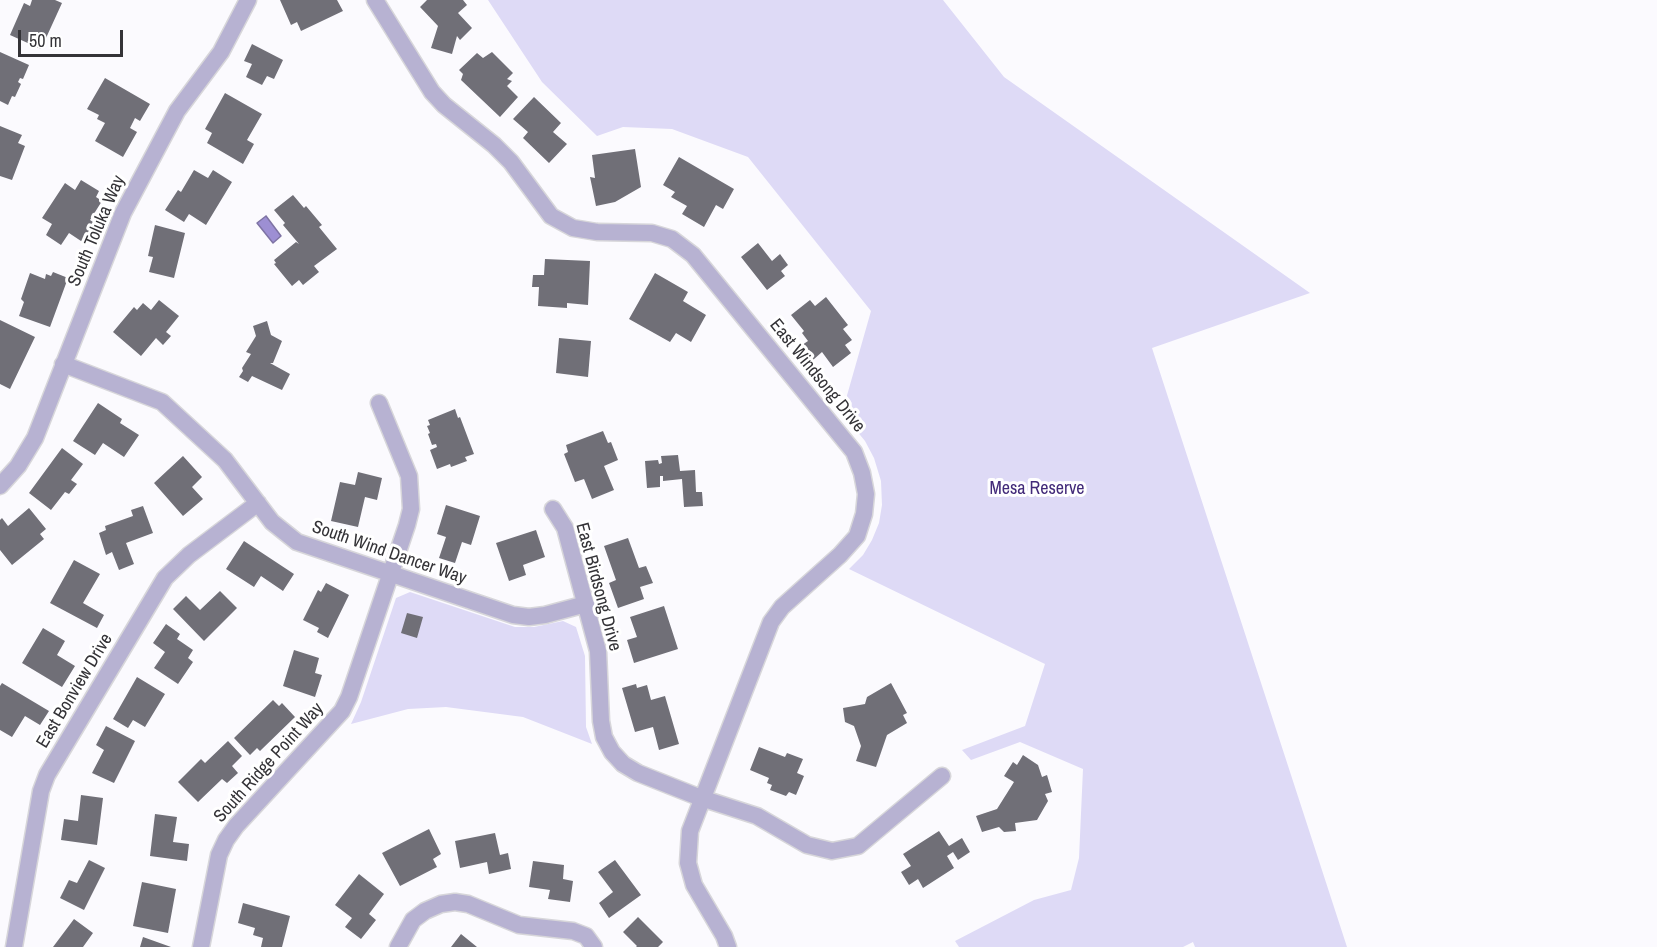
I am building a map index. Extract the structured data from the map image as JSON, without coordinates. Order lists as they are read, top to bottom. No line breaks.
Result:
{"streets":{"street":["South Toluka Way","East Windsong Drive","South Wind Dancer Way","East Birdsong Drive","East Bonview Drive","South Ridge Point Way"]},"crossings":[["South Toluka Way","South Wind Dancer Way"],["East Windsong Drive","East Birdsong Drive"],["South Wind Dancer Way","East Birdsong Drive"],["South Wind Dancer Way","East Bonview Drive"],["South Wind Dancer Way","South Ridge Point Way"]],"parks":["Mesa Reserve"],"scale_bar":"50 m"}
